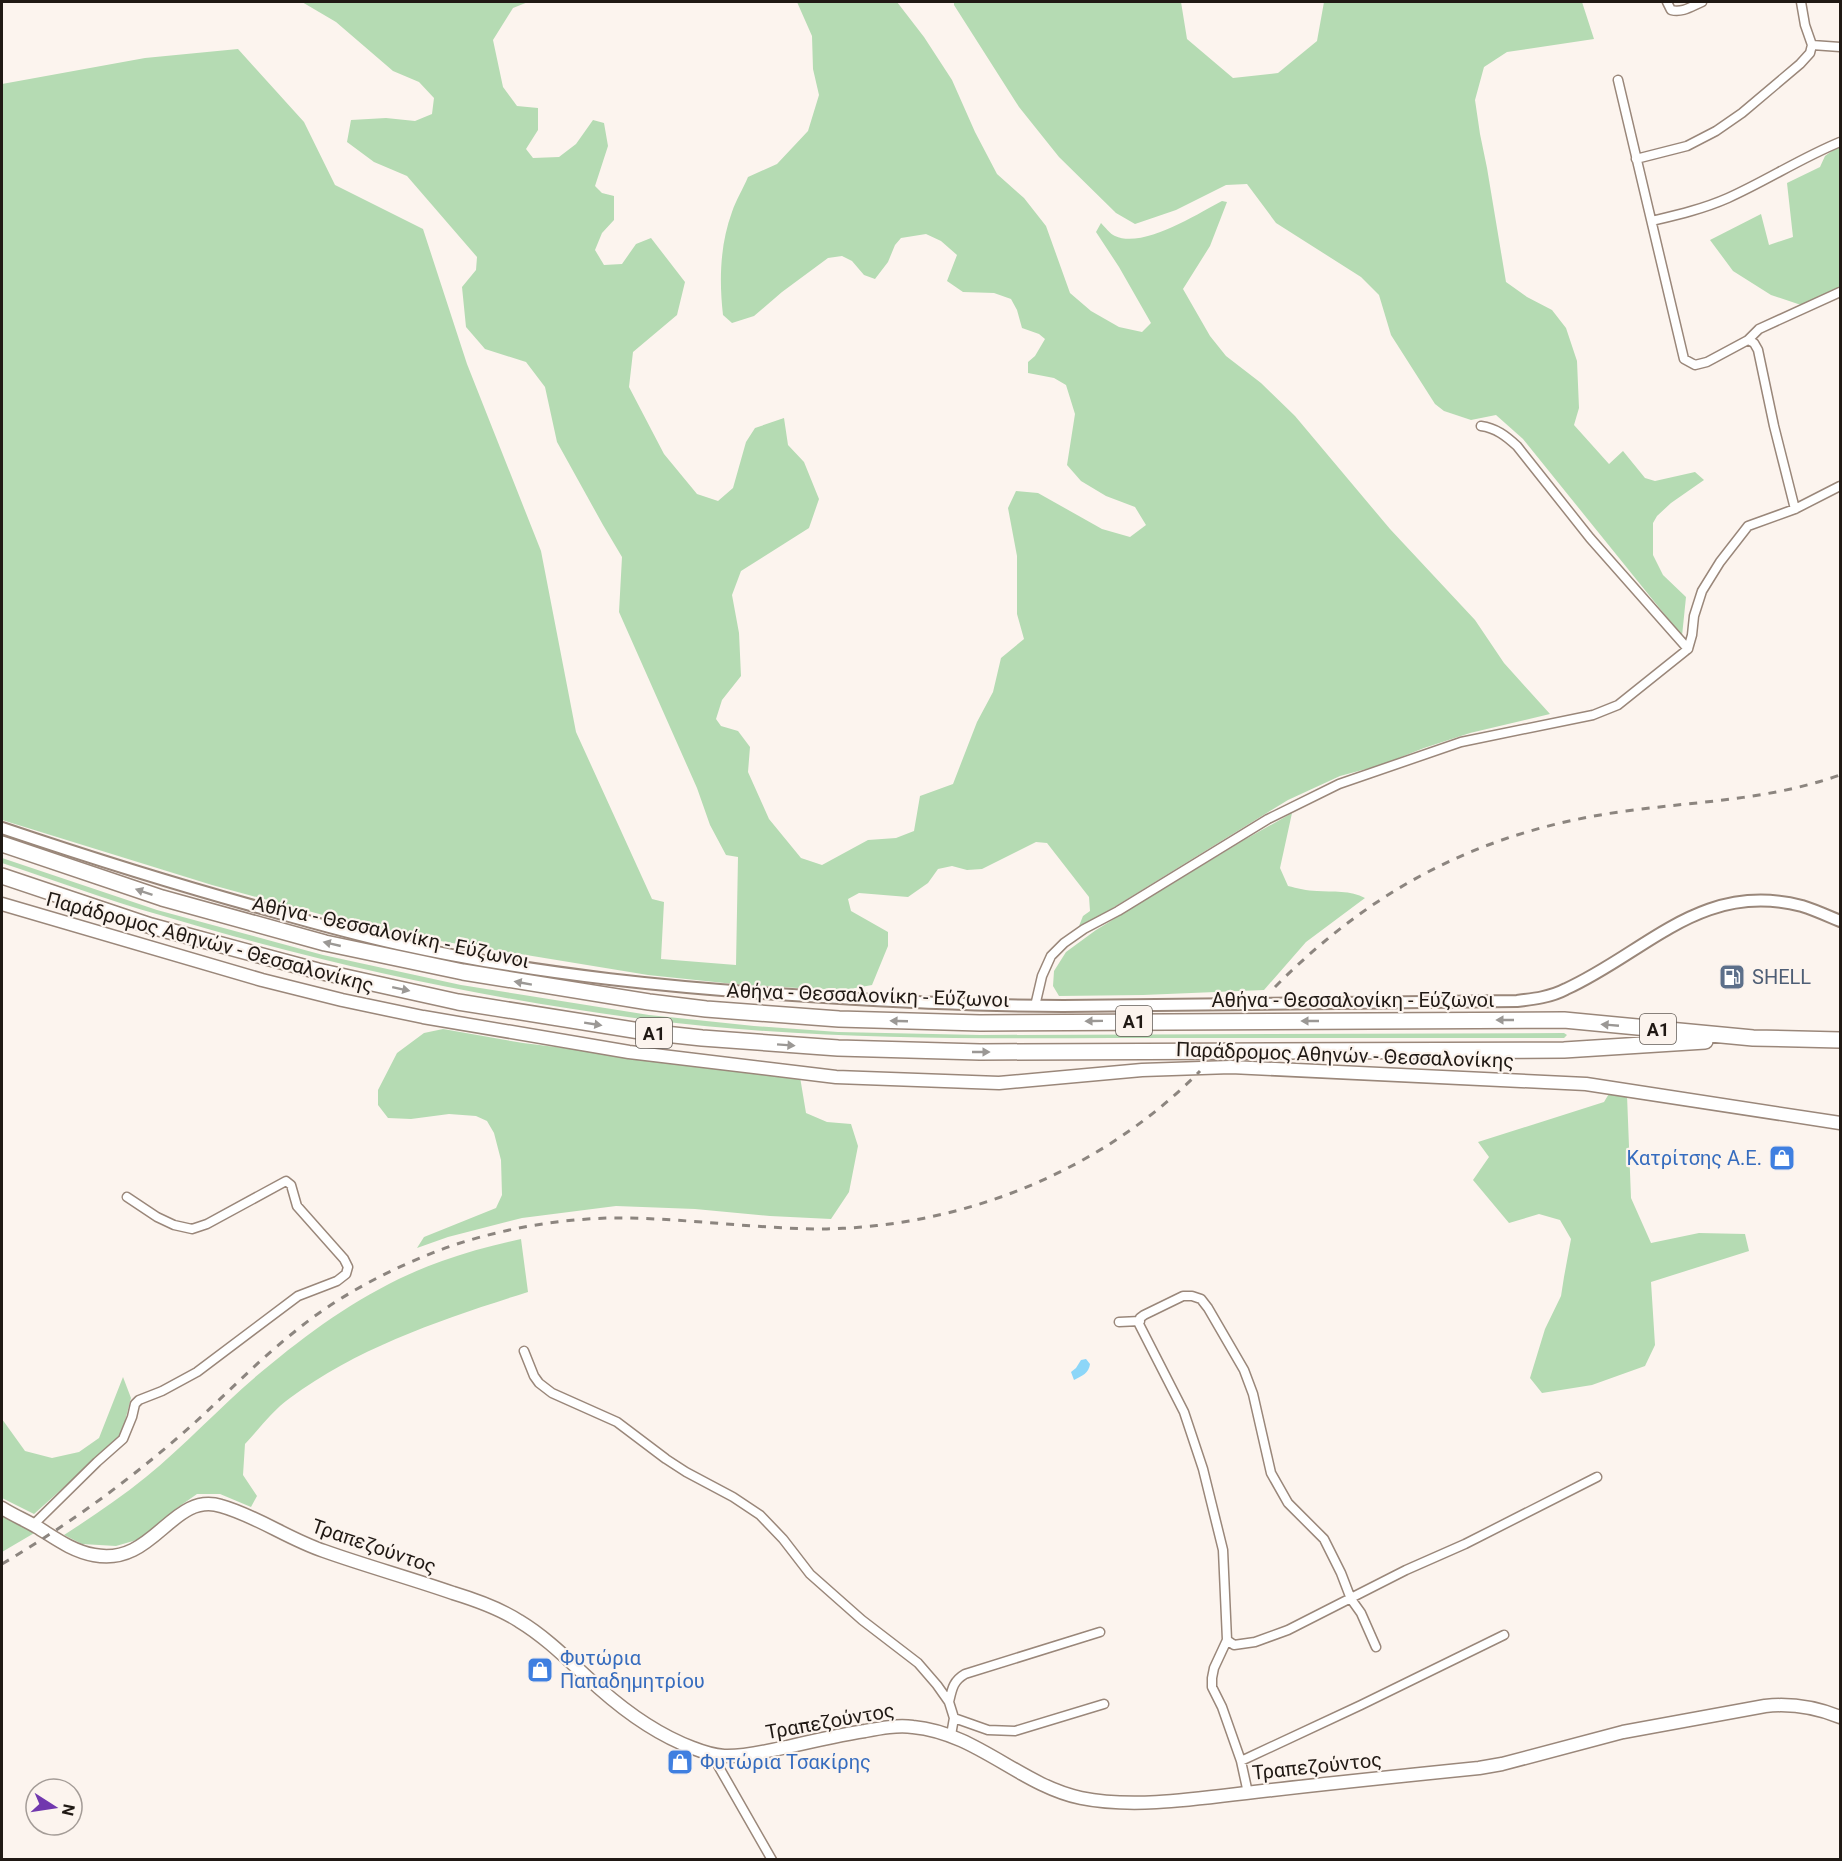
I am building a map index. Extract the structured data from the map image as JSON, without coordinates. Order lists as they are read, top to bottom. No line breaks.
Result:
{"streets":{"highway":["Αθήνα - Θεσσαλονίκη - Εύζωνοι","Α1"],"main road":["Παράδρομος Αθηνών - Θεσσαλονίκης","Τραπεζούντος"]},"places":{"fuel station":["SHELL"],"shop":["Κατρίτσης Α.Ε.","Φυτώρια Παπαδημητρίου","Φυτώρια Τσακίρης"]},"north":"right"}
